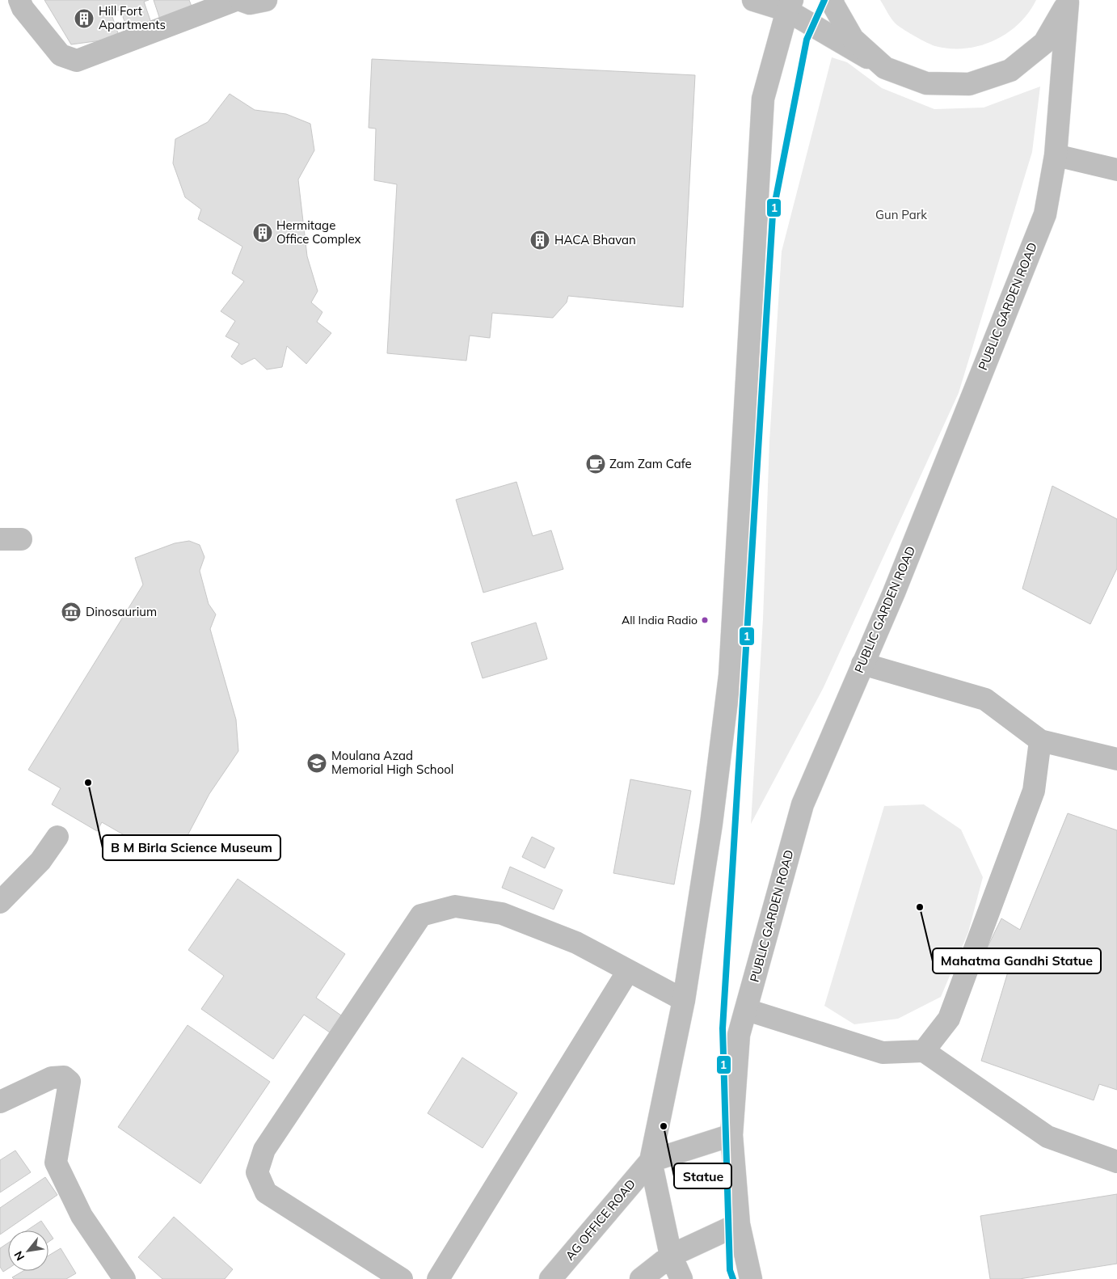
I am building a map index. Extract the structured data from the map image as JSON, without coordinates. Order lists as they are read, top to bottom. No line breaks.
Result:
{"streets":{"main road":["PUBLIC GARDEN ROAD","AG OFFICE ROAD"]},"parks":["Gun Park"],"places":{"building":["Hill Fort Apartments","Hermitage Office Complex","HACA Bhavan"],"cafe":["Zam Zam Cafe"],"museum":["Dinosaurium"],"other":["All India Radio","B M Birla Science Museum","Mahatma Gandhi Statue","Statue"],"school or university":["Moulana Azad Memorial High School"]},"lines":["transit line 1"],"north":"bottom left"}
